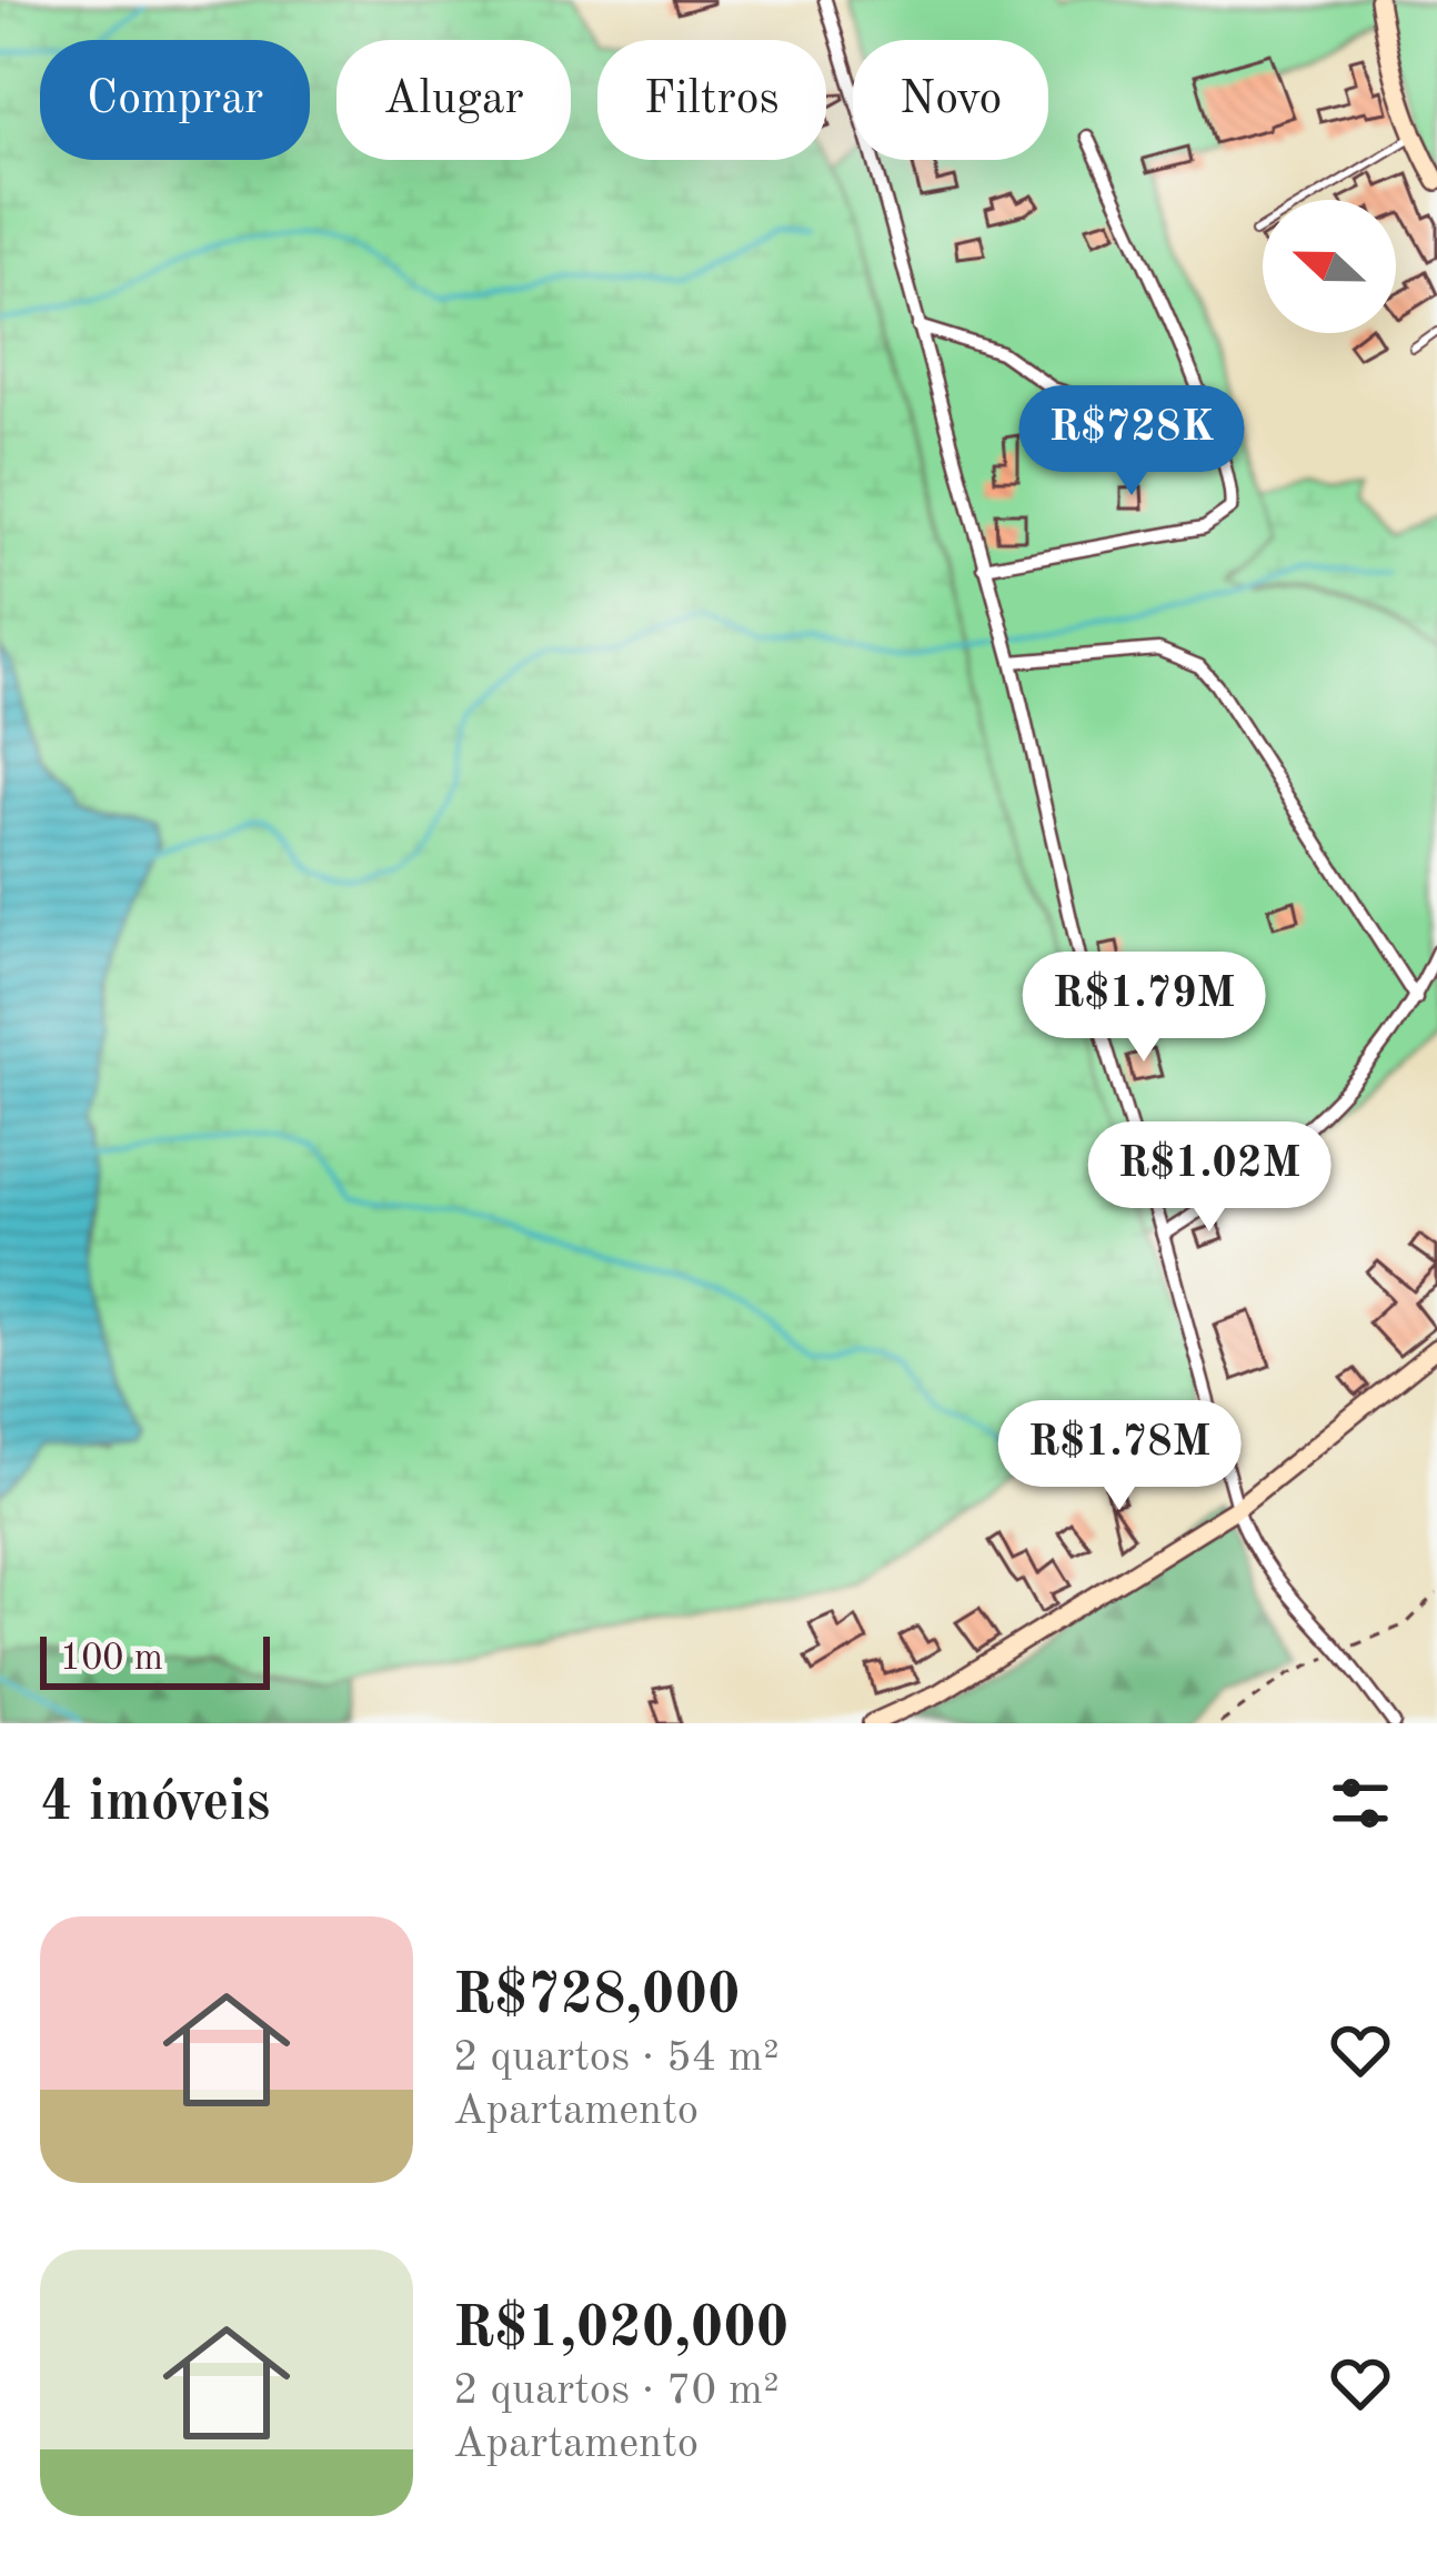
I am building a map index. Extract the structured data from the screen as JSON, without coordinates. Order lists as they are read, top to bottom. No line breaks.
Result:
{"scale_bar":"100 m","north":"left","page":{"chip":["Comprar","Alugar","Filtros","Novo"],"price":["R$728K","R$1.79M","R$1.02M","R$1.78M"],"scale":"100 m","heading":"4 imóveis","list":[{"name":"R$728,000","note":"2 quartos · 54 m² · Apartamento"},{"name":"R$1,020,000","note":"2 quartos · 70 m² · Apartamento"}]}}
